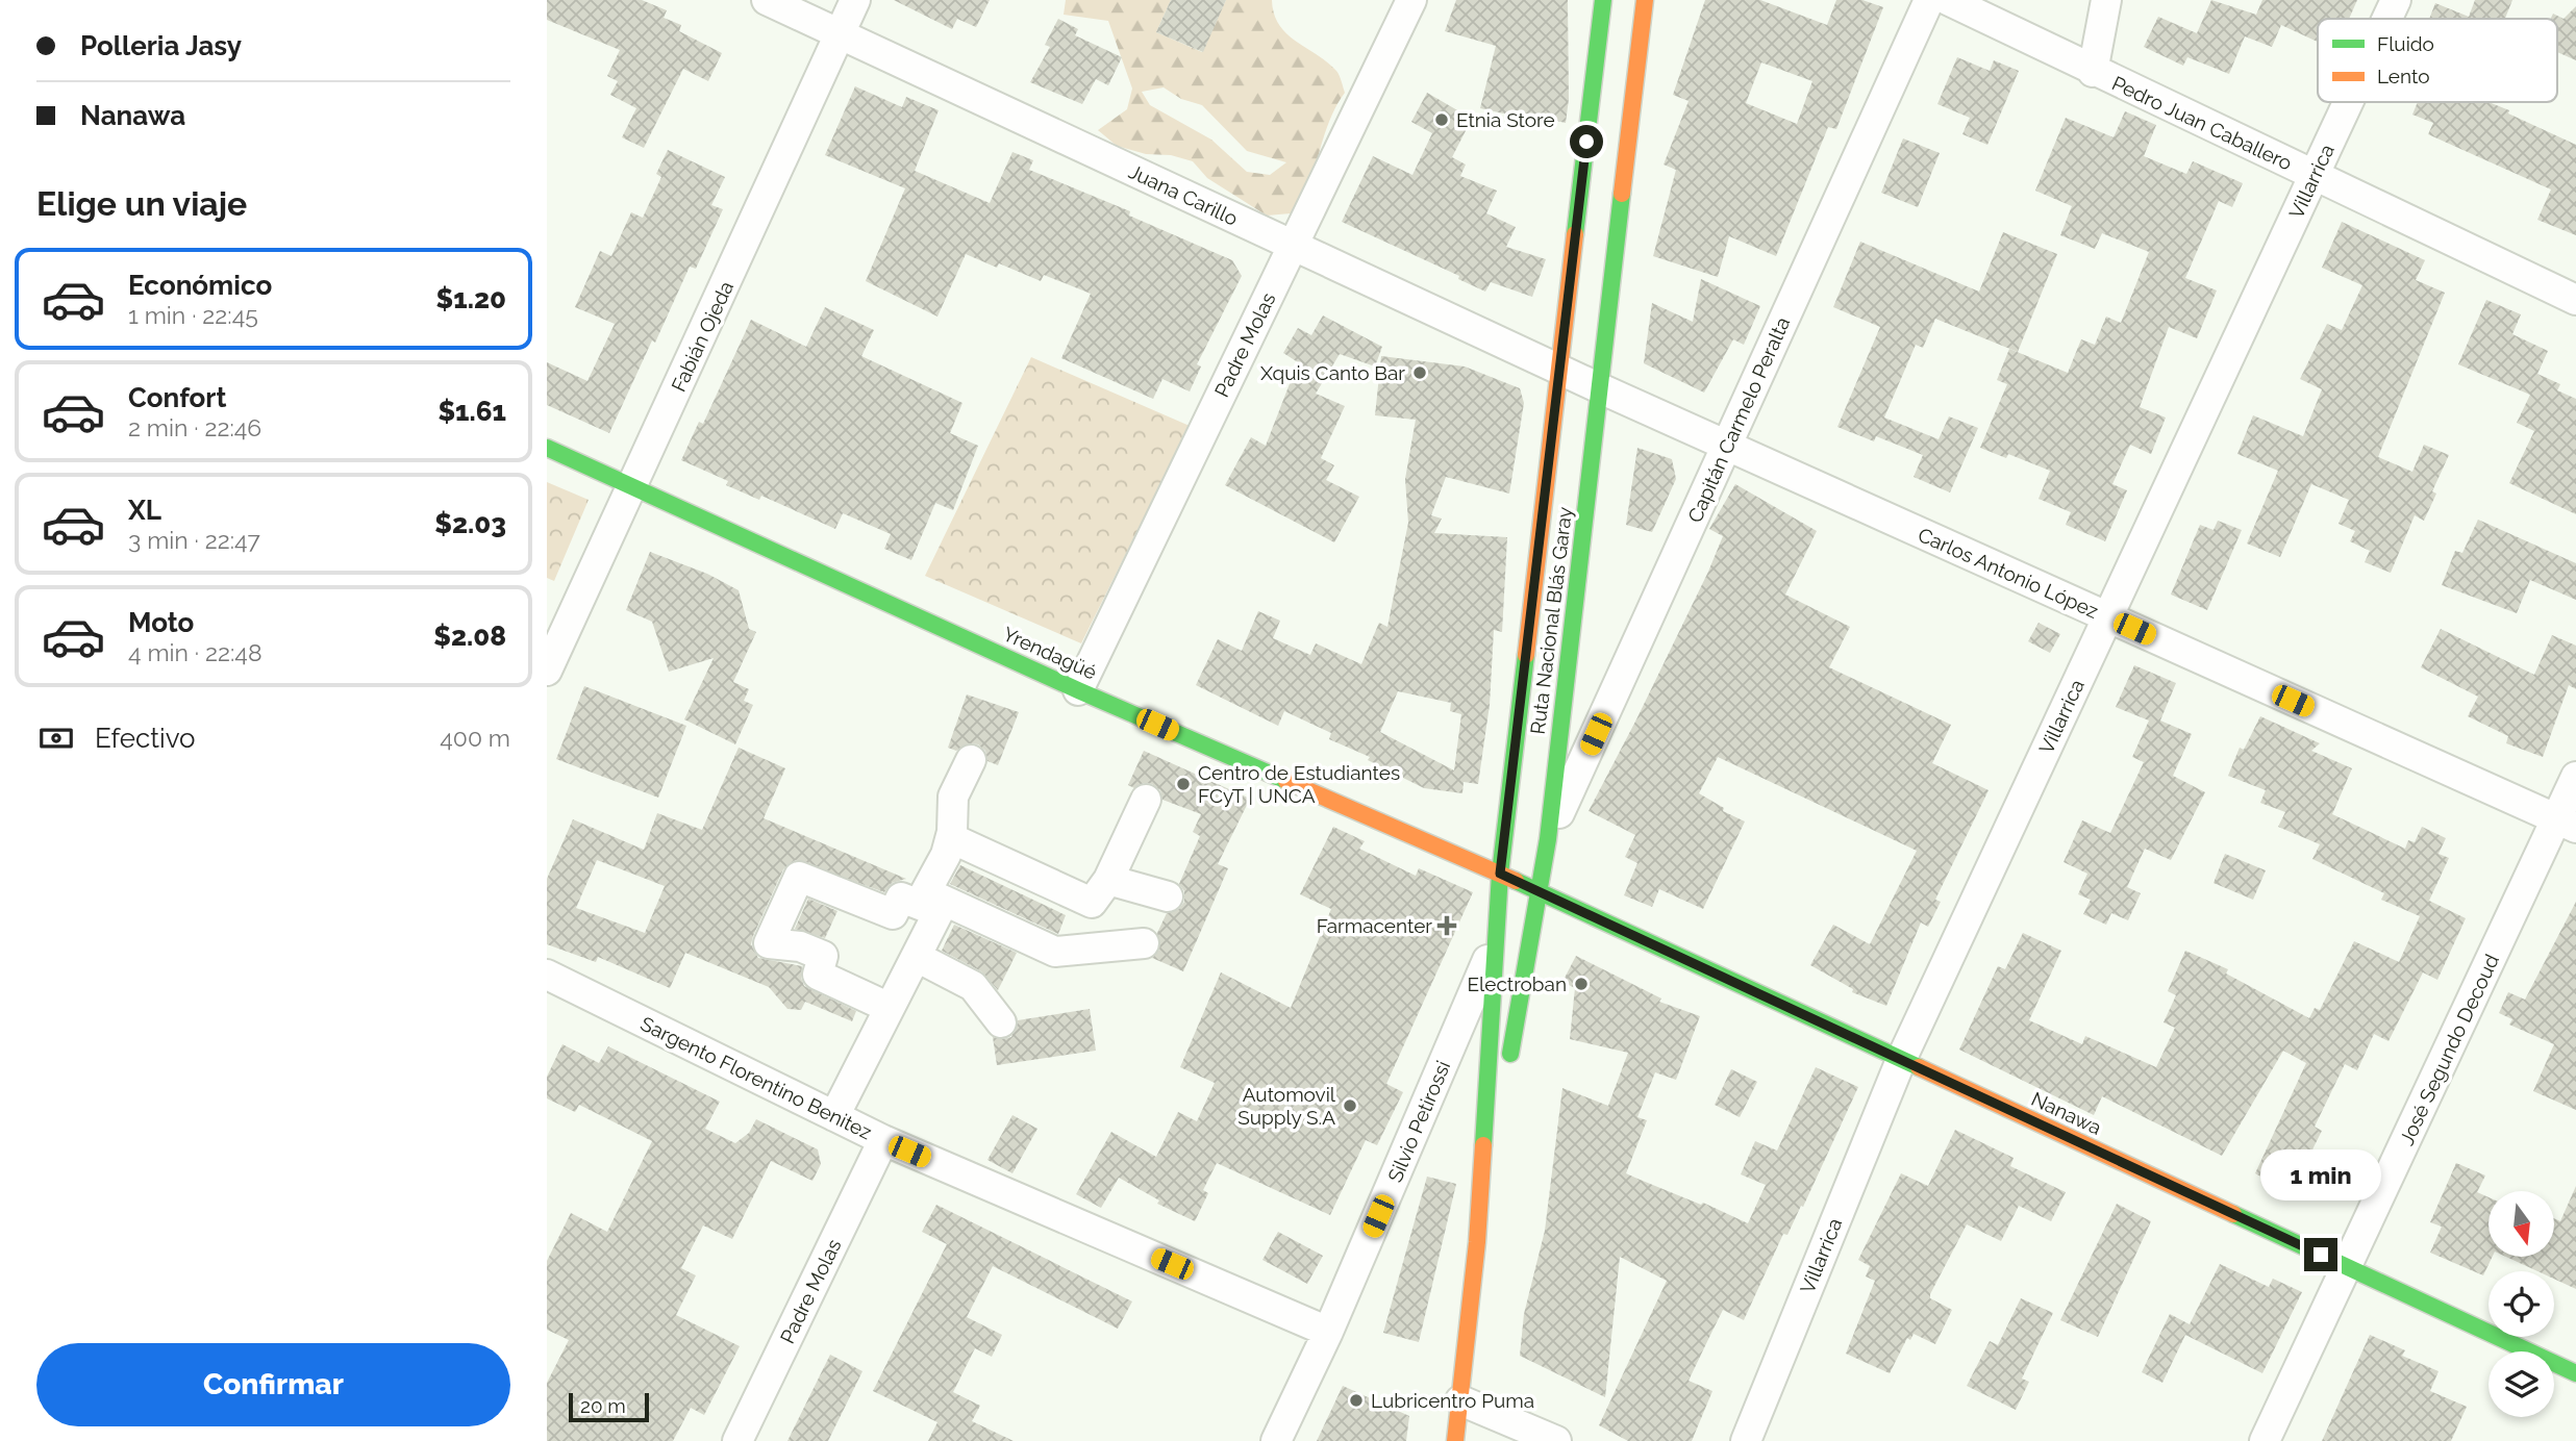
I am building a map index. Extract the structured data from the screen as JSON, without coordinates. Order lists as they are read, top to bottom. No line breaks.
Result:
{"streets":{"main road":["Ruta Nacional Blás Garay","Yrendagüé","Nanawa"],"street":["Pedro Juan Caballero","Villarrica","Juana Carillo","Fabián Ojeda","Padre Molas","Capitán Carmelo Peralta","Carlos Antonio López","José Segundo Decoud","Sargento Florentino Benitez","Silvio Petirossi"]},"crossings":[["Pedro Juan Caballero","Villarrica"],["Villarrica","Carlos Antonio López"],["Villarrica","Nanawa"],["Juana Carillo","Fabián Ojeda"],["Juana Carillo","Padre Molas"],["Juana Carillo","Carlos Antonio López"],["Juana Carillo","Ruta Nacional Blás Garay"],["Fabián Ojeda","Yrendagüé"],["Padre Molas","Yrendagüé"],["Padre Molas","Sargento Florentino Benitez"],["Capitán Carmelo Peralta","Carlos Antonio López"],["Capitán Carmelo Peralta","Ruta Nacional Blás Garay"],["Carlos Antonio López","Ruta Nacional Blás Garay"],["Carlos Antonio López","José Segundo Decoud"],["Ruta Nacional Blás Garay","Yrendagüé"],["Ruta Nacional Blás Garay","Nanawa"],["Ruta Nacional Blás Garay","Silvio Petirossi"],["Yrendagüé","Nanawa"],["Yrendagüé","Silvio Petirossi"],["José Segundo Decoud","Nanawa"],["Sargento Florentino Benitez","Silvio Petirossi"],["Nanawa","Silvio Petirossi"]],"places":{"other":["Etnia Store","Xquis Canto Bar","Centro de Estudiantes FCyT | UNCA","Electroban","Automovil Supply S.A","Lubricentro Puma"],"health":["Farmacenter"]},"legend":["Fluido","Lento"],"scale_bar":"20 m","north":"bottom","page":{"banner":["Polleria Jasy","Nanawa"],"heading":"Elige un viaje","list":[{"name":"Económico","note":"1 min · 22:45","value":"$1.20"},{"name":"Confort","note":"2 min · 22:46","value":"$1.61"},{"name":"XL","note":"3 min · 22:47","value":"$2.03"},{"name":"Moto","note":"4 min · 22:48","value":"$2.08"}],"pay":["Efectivo","400 m"],"bubble":"1 min","buttons":"Confirmar","scale":"20 m"}}
